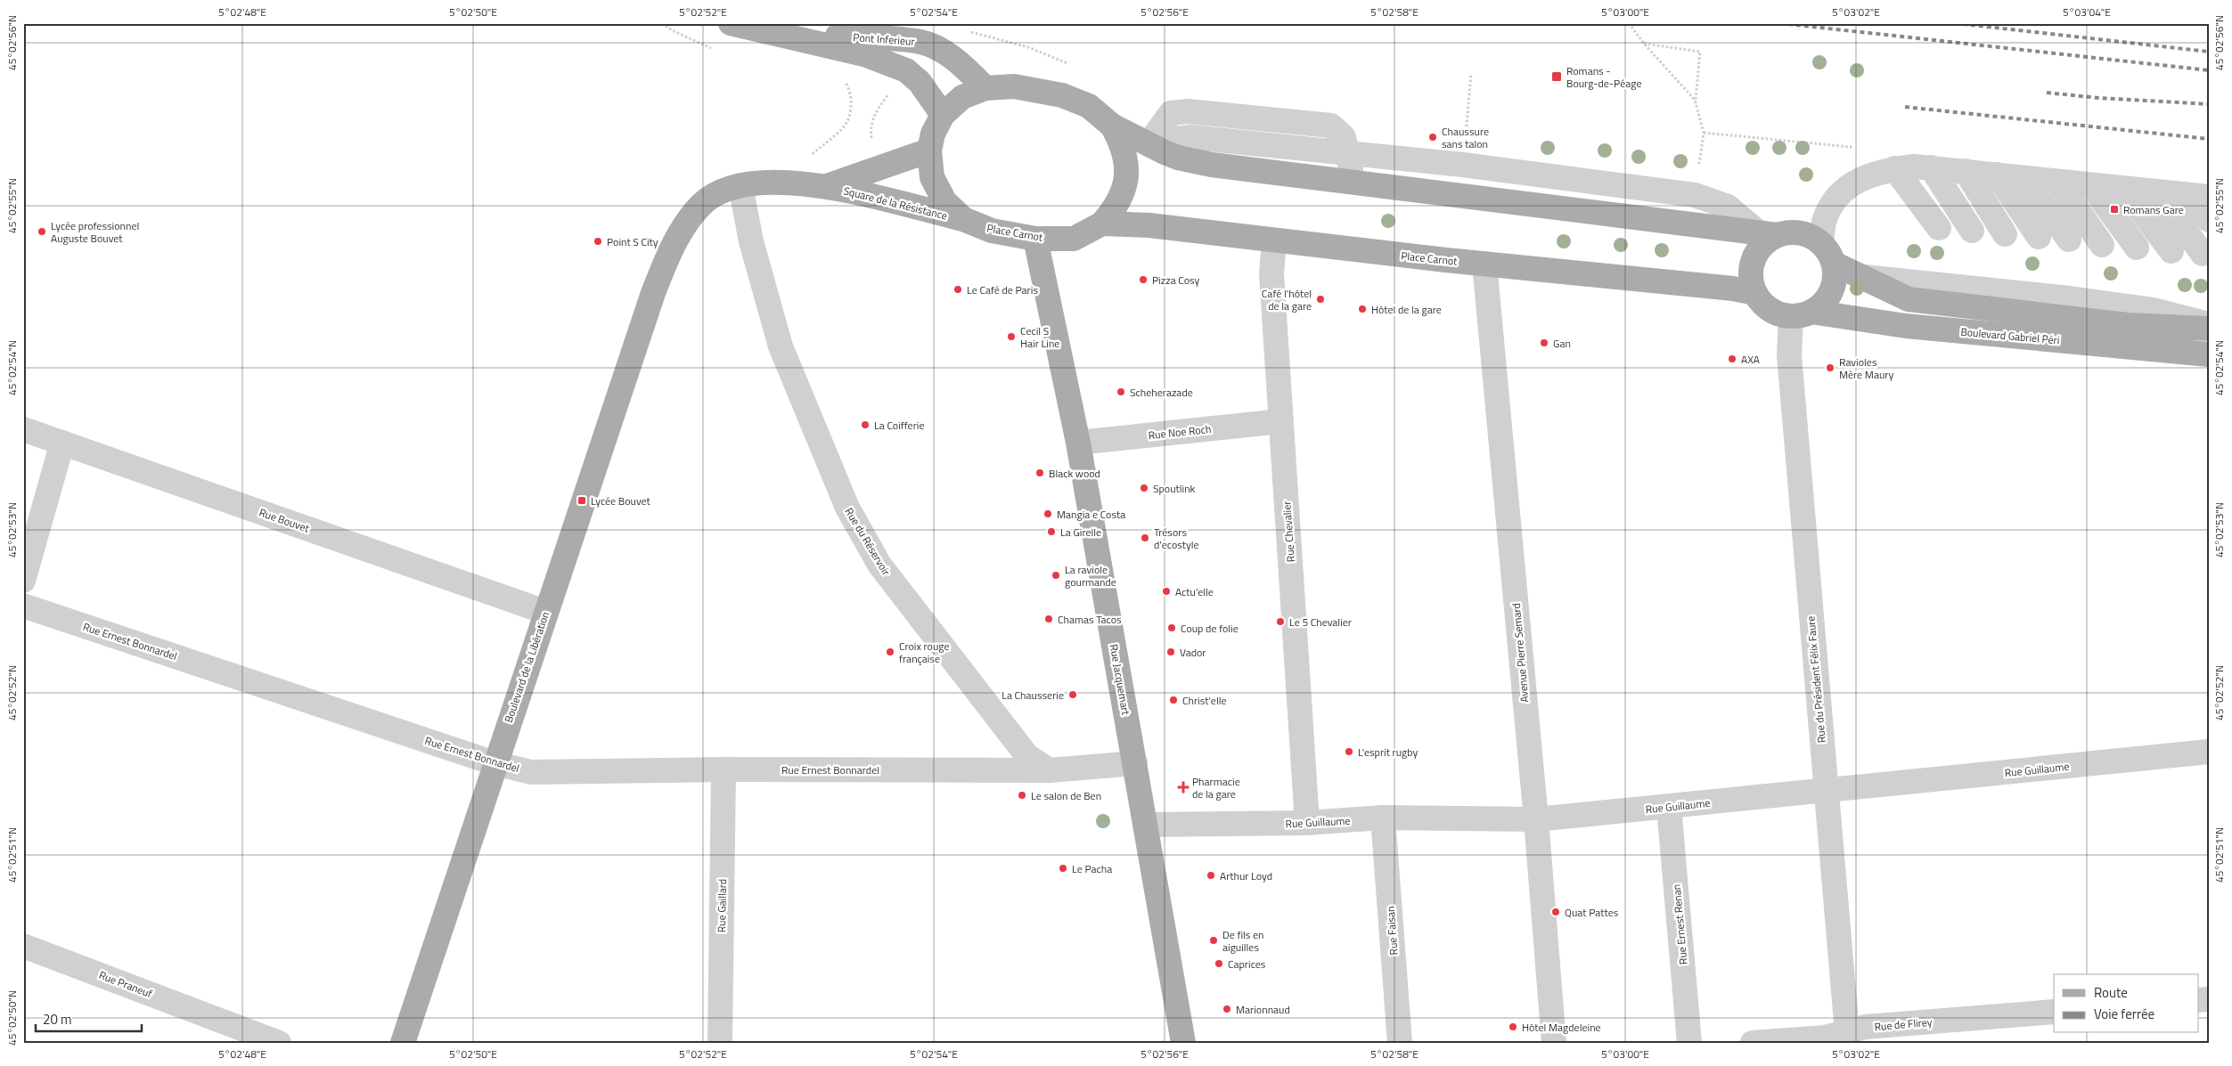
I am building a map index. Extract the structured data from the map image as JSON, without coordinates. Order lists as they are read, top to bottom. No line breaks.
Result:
{"streets":{"main road":["Pont Inferieur","Square de la Résistance","Place Carnot","Boulevard Gabriel Péri","Boulevard de la Libération","Rue Jacquemart"],"street":["Rue Noe Roch","Rue Bouvet","Rue Chevalier","Rue du Réservoir","Rue Ernest Bonnardel","Avenue Pierre Semard","Rue du Président Félix Faure","Rue Guillaume","Rue Gaillard","Rue Ernest Renan","Rue Faisan","Rue Praneuf","Rue de Flirey"]},"crossings":[["Pont Inferieur","Place Carnot"],["Square de la Résistance","Place Carnot"],["Square de la Résistance","Rue du Réservoir"],["Square de la Résistance","Boulevard de la Libération"],["Place Carnot","Boulevard Gabriel Péri"],["Place Carnot","Rue Chevalier"],["Place Carnot","Avenue Pierre Semard"],["Place Carnot","Rue Jacquemart"],["Place Carnot","Rue du Président Félix Faure"],["Boulevard Gabriel Péri","Rue du Président Félix Faure"],["Rue Noe Roch","Rue Chevalier"],["Rue Noe Roch","Rue Jacquemart"],["Rue Bouvet","Boulevard de la Libération"],["Rue Chevalier","Rue Guillaume"],["Rue du Réservoir","Rue Ernest Bonnardel"],["Rue Ernest Bonnardel","Boulevard de la Libération"],["Rue Ernest Bonnardel","Rue Gaillard"],["Avenue Pierre Semard","Rue Guillaume"],["Rue Jacquemart","Rue Guillaume"],["Rue du Président Félix Faure","Rue Guillaume"],["Rue du Président Félix Faure","Rue de Flirey"],["Rue Guillaume","Rue Ernest Renan"],["Rue Guillaume","Rue Faisan"]],"places":{"transit":["Romans - Bourg-de-Péage","Romans Gare","Lycée Bouvet"],"other":["Chaussure sans talon","Lycée professionnel Auguste Bouvet","Point S City","Pizza Cosy","Le Café de Paris","Café l'hôtel de la gare","Hôtel de la gare","Cecil S Hair Line","Gan","AXA","Ravioles Mère Maury","Scheherazade","La Coifferie","Black wood","Spoutlink","Mangia e Costa","La Girelle","Trésors d'ecostyle","La raviole gourmande","Actu'elle","Chamas Tacos","Le 5 Chevalier","Coup de folie","Croix rouge française","Vador","La Chausserie","Christ'elle","L'esprit rugby","Le salon de Ben","Le Pacha","Arthur Loyd","Quat Pattes","De fils en aiguilles","Caprices","Marionnaud","Hôtel Magdeleine"],"health":["Pharmacie de la gare"]},"legend":["Route","Voie ferrée"],"scale_bar":"20 m","coordinates":["5°02'48\"E","5°02'50\"E","5°02'52\"E","5°02'54\"E","5°02'56\"E","5°02'58\"E","5°03'00\"E","5°03'02\"E","5°03'04\"E","45°02'56\"N","45°02'55\"N","45°02'54\"N","45°02'53\"N","45°02'52\"N","45°02'51\"N","45°02'50\"N"]}
